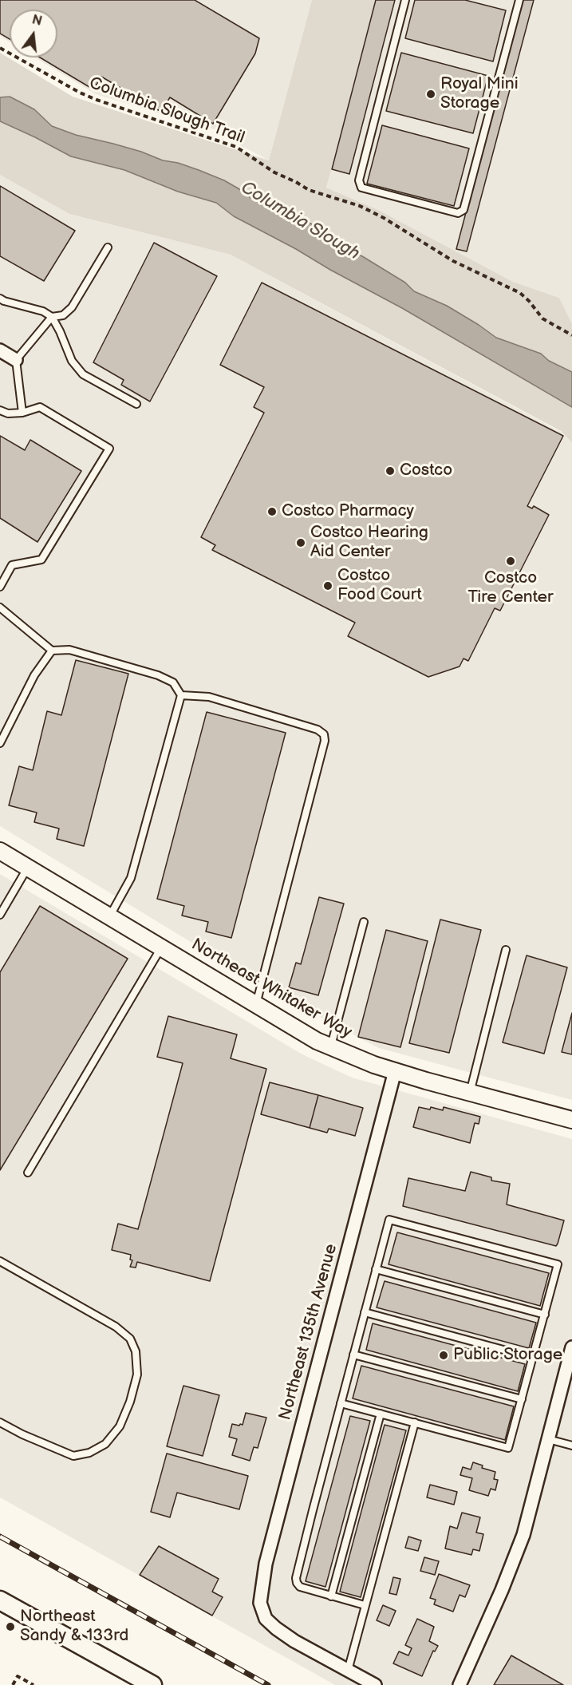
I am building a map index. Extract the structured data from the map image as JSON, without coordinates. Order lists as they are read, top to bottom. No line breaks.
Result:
{"streets":{"street":["Northeast Whitaker Way","Northeast 135th Avenue"],"path":["Columbia Slough Trail"]},"crossings":[["Northeast Whitaker Way","Northeast 135th Avenue"]],"water":["Columbia Slough"],"places":["Royal Mini Storage","Costco","Costco Pharmacy","Costco Hearing Aid Center","Costco Tire Center","Costco Food Court","Public Storage","Northeast Sandy & 133rd"],"north":"top"}
